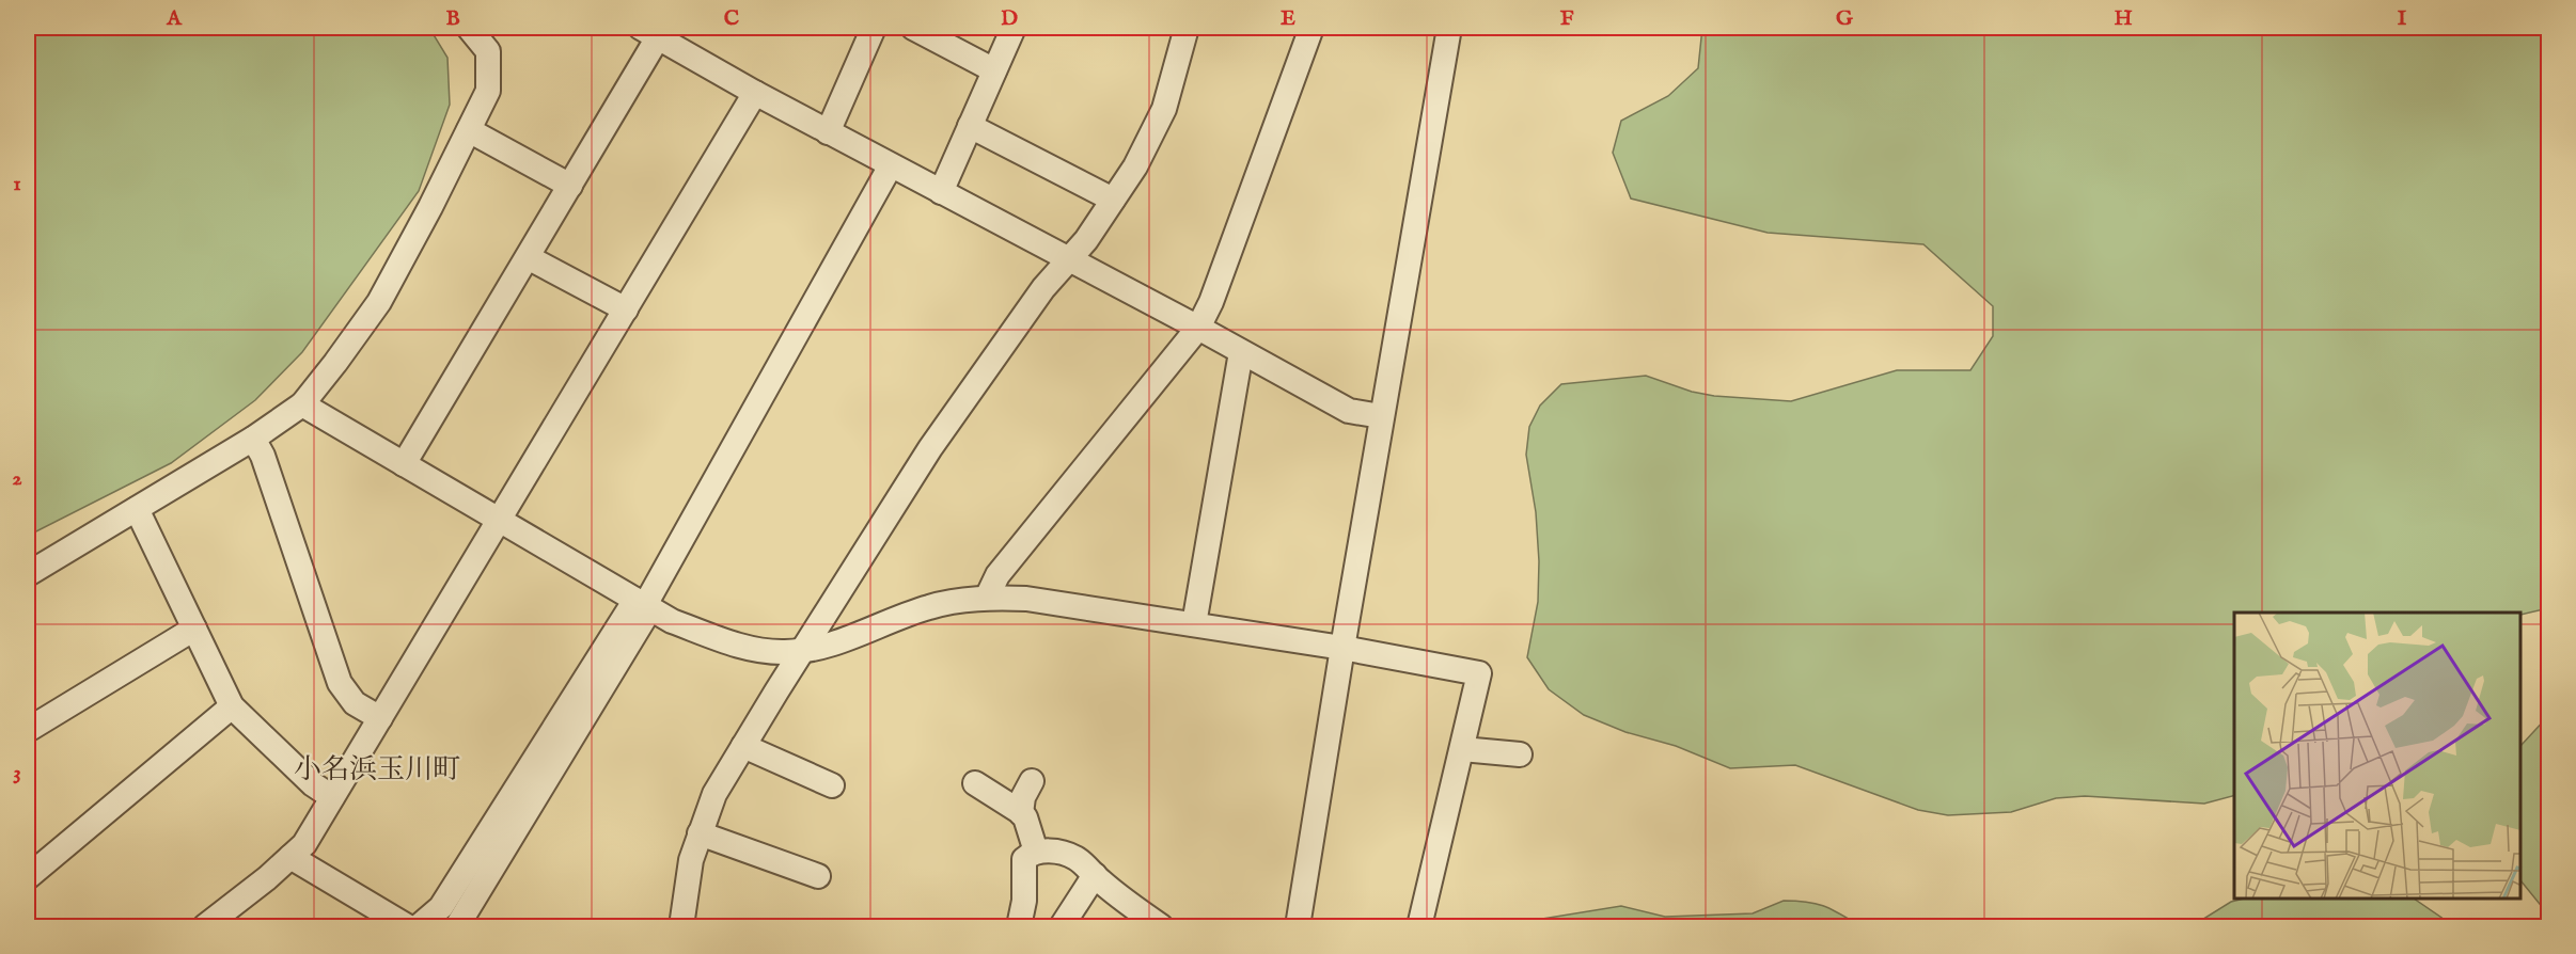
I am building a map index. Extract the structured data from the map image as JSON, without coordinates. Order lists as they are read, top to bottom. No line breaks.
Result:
{"districts":["小名浜玉川町"],"grid":{"columns":["A","B","C","D","E","F","G","H","I"],"rows":["1","2","3"]}}
